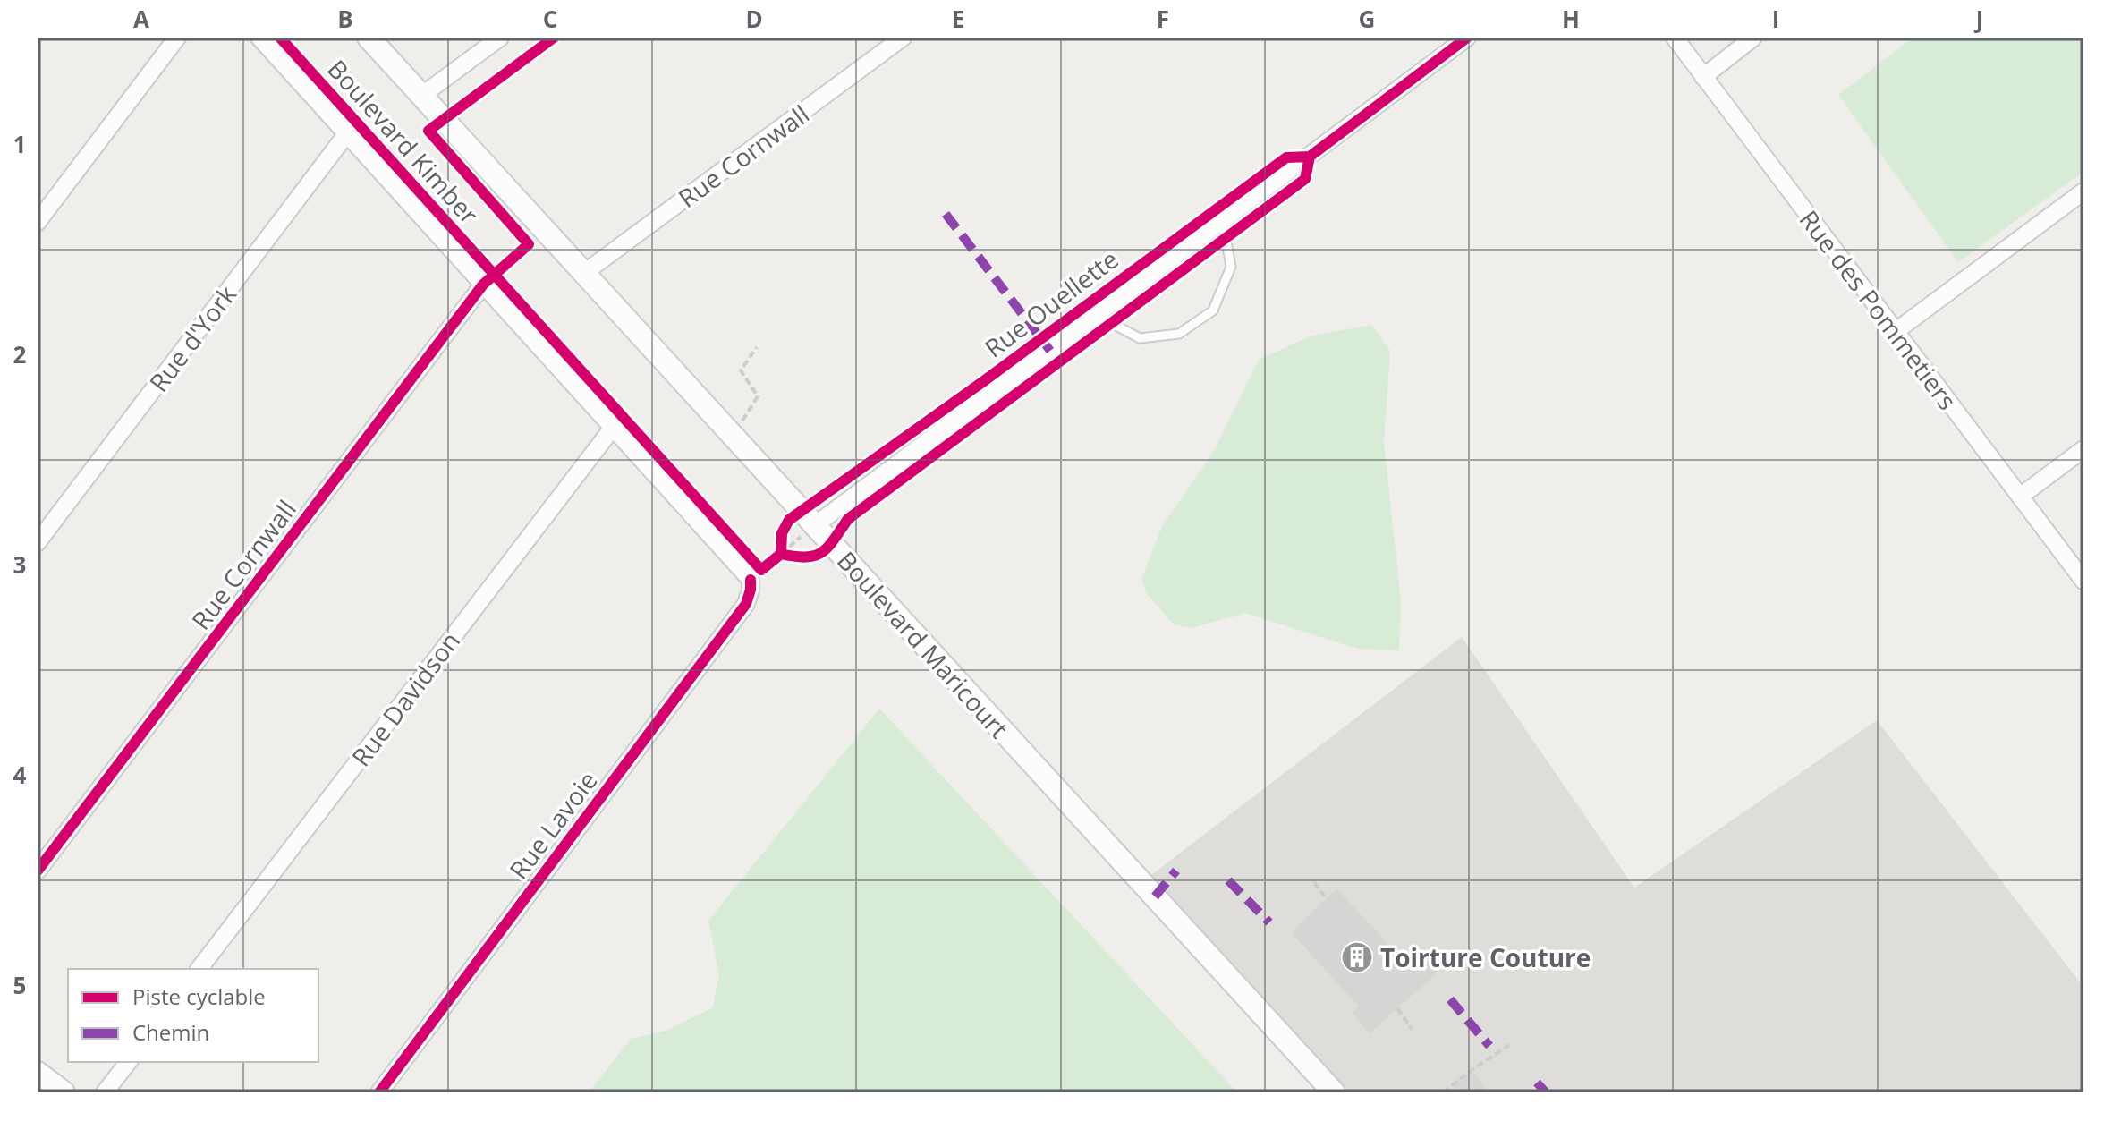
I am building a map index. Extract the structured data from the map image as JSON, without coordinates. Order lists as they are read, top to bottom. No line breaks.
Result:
{"streets":{"street":["Boulevard Kimber","Rue Cornwall","Rue Ouellette","Rue des Pommetiers","Rue d'York","Boulevard Maricourt","Rue Davidson","Rue Lavoie"]},"crossings":[["Boulevard Kimber","Rue Cornwall"],["Boulevard Kimber","Rue d'York"],["Boulevard Kimber","Rue Davidson"],["Boulevard Kimber","Rue Lavoie"],["Rue Cornwall","Boulevard Maricourt"],["Rue Ouellette","Boulevard Maricourt"]],"places":{"building":["Toirture Couture"]},"legend":["Piste cyclable","Chemin"],"grid":{"columns":["A","B","C","D","E","F","G","H","I","J"],"rows":["1","2","3","4","5"]}}
